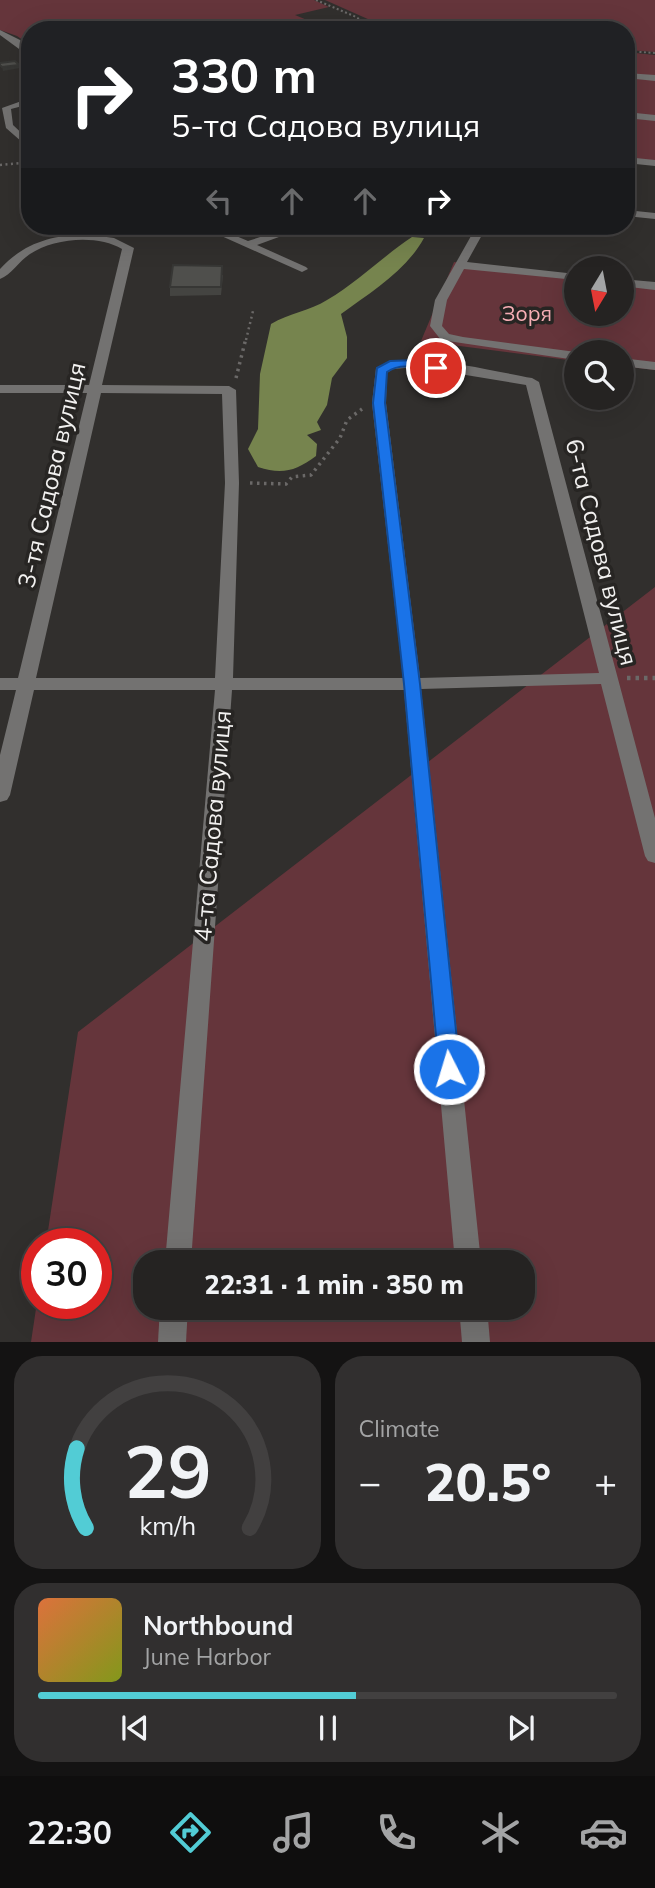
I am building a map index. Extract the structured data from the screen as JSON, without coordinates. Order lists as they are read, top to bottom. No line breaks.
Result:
{"streets":{"street":["3-тя Садова вулиця","6-та Садова вулиця","4-та Садова вулиця"]},"parks":["Зоря"],"north":"bottom","page":{"turn":["330 m","5-та Садова вулиця"],"limit":"30","trip":"22:31 · 1 min · 350 m","tile":"Climate","heat":["−","20.5°","+"],"song":["Northbound","June Harbor"],"tabs":"22:30","gauge":["29","km/h"]}}
